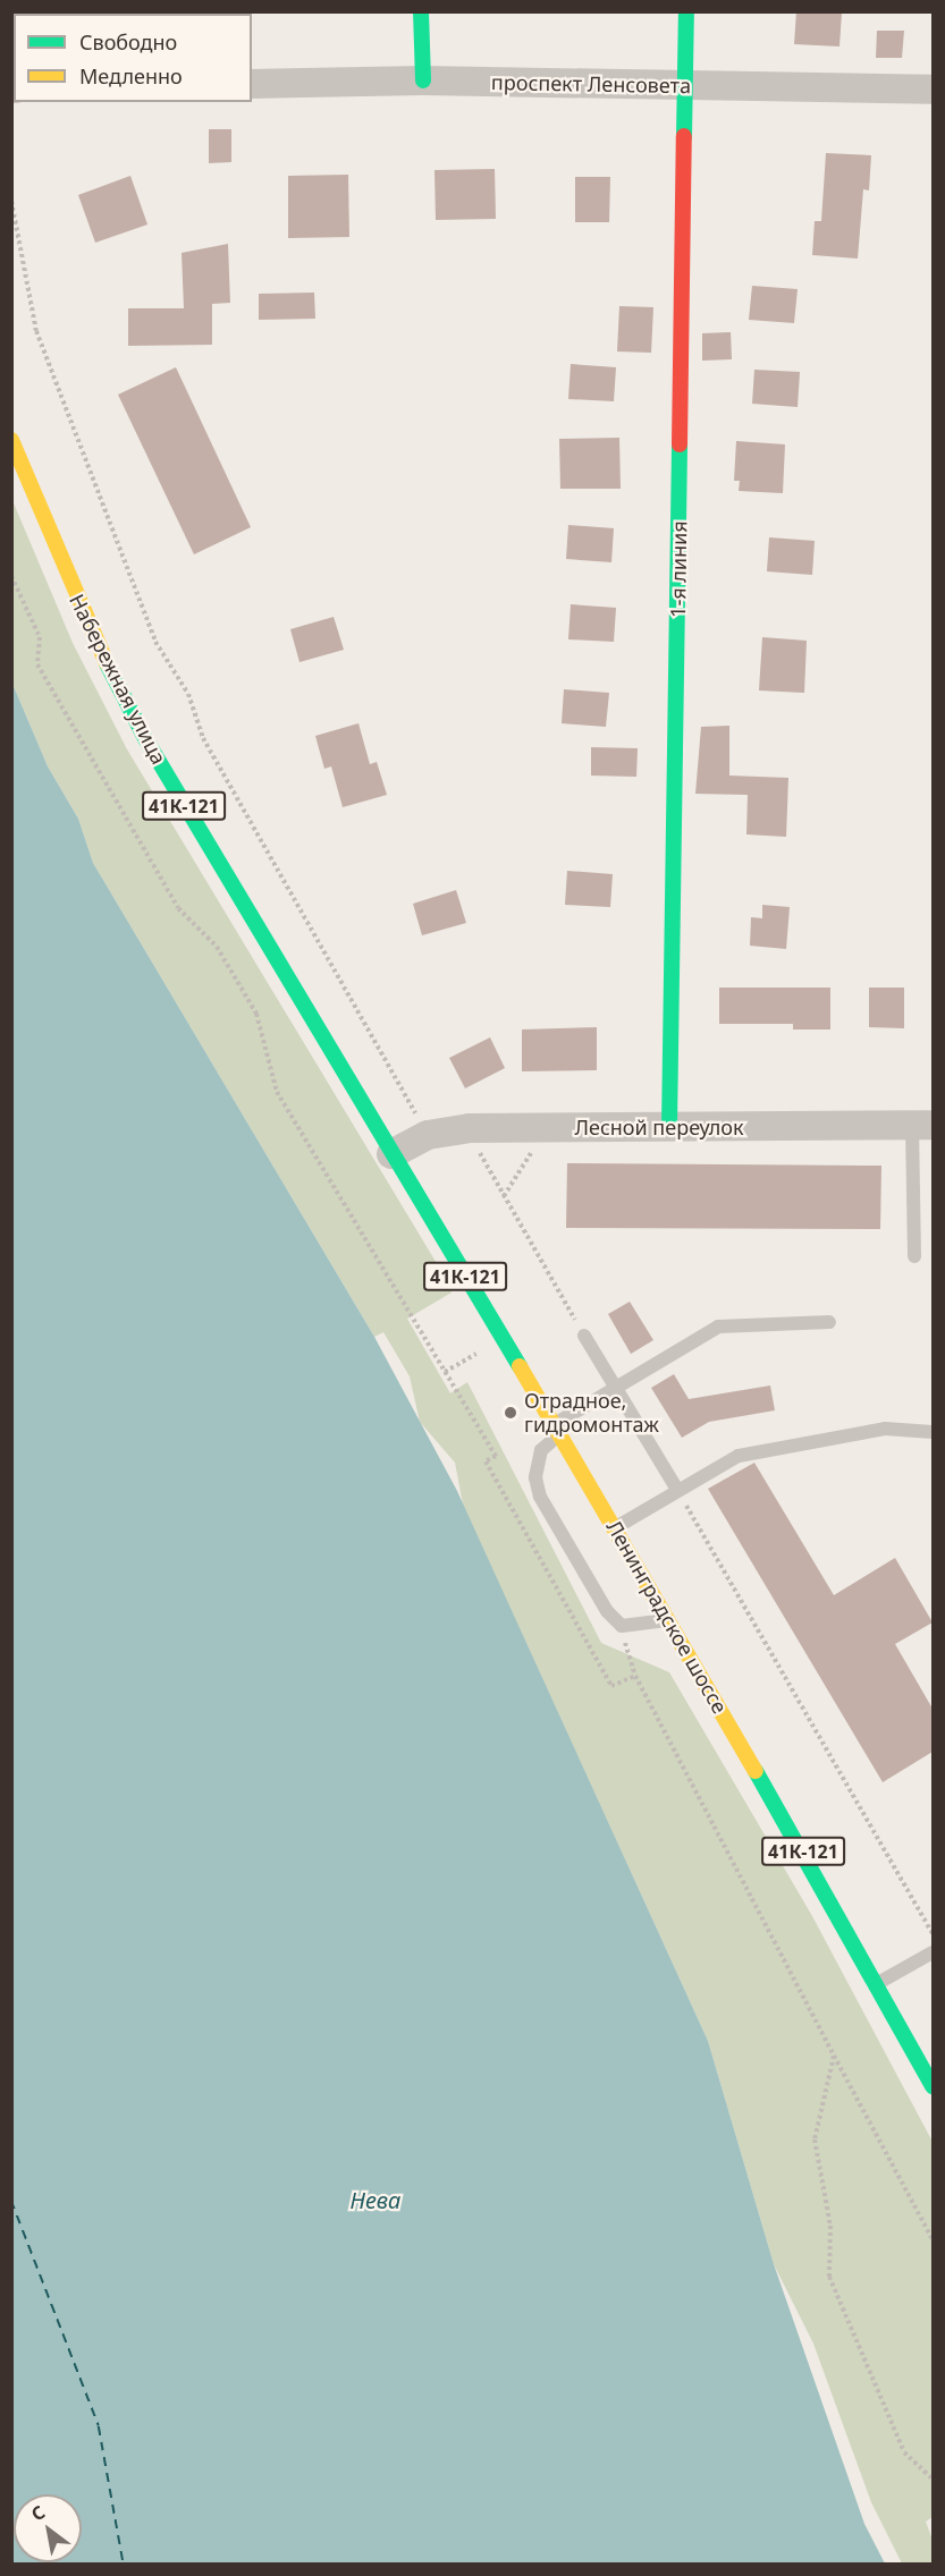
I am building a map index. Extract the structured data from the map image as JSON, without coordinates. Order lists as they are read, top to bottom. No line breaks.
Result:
{"streets":{"main road":["1-я линия","Набережная улица","41К-121","Ленинградское шоссе"],"street":["проспект Ленсовета","Лесной переулок"]},"crossings":[["проспект Ленсовета","1-я линия"],["1-я линия","Лесной переулок"],["Набережная улица","Лесной переулок"],["Набережная улица","Ленинградское шоссе"],["Лесной переулок","Ленинградское шоссе"]],"water":["Нева"],"places":["Отрадное, гидромонтаж"],"legend":["Свободно","Медленно"],"north":"top left"}
